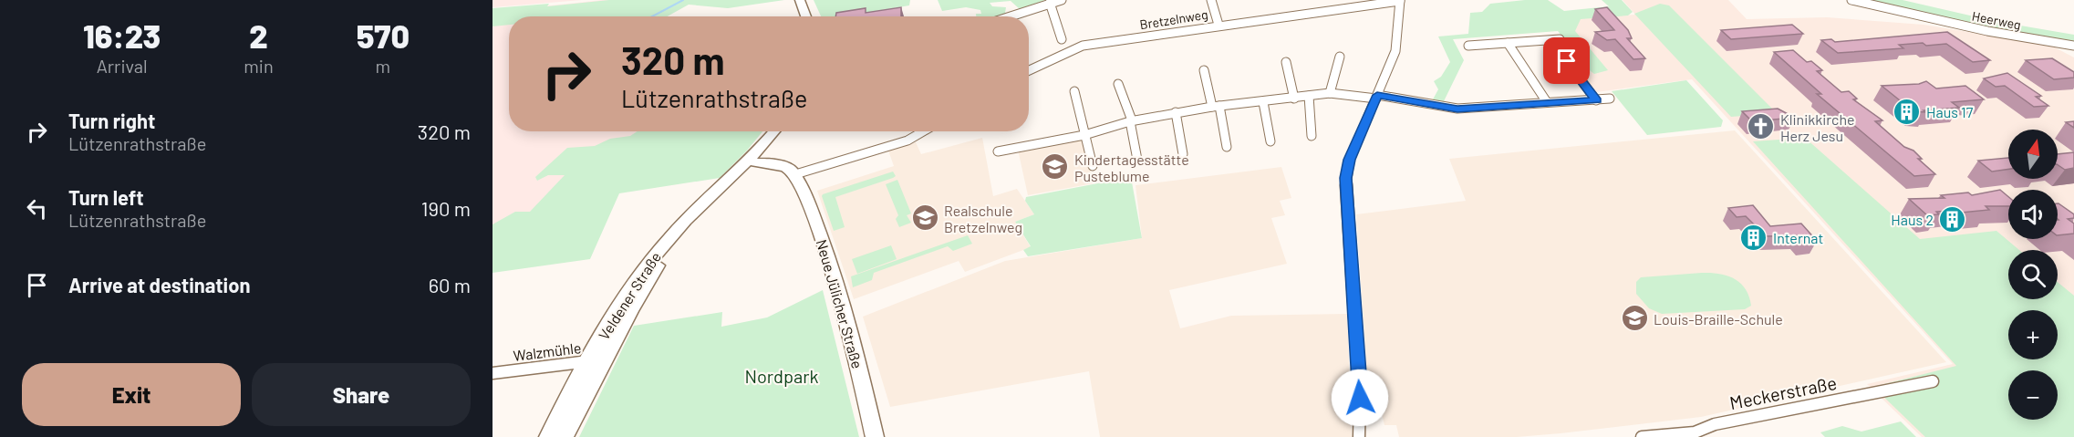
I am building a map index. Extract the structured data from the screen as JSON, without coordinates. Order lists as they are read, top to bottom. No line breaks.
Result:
{"streets":{"street":["Bretzelnweg","Heerweg","Veldener Straße","Neue Jülicher Straße","Walzmühle","Meckerstraße"]},"crossings":[["Veldener Straße","Walzmühle"]],"parks":["Nordpark"],"places":{"building":["Haus 17","Haus 2","Internat"],"church":["Klinikkirche Herz Jesu"],"school or university":["Kindertagesstätte Pusteblume","Realschule Bretzelnweg","Louis-Braille-Schule"]},"north":"top","page":{"eta":["16:23","Arrival","2","min","570","m"],"turn":["320 m","Lützenrathstraße"],"list":[{"name":"Turn right","note":"Lützenrathstraße","value":"320 m"},{"name":"Turn left","note":"Lützenrathstraße","value":"190 m"},{"name":"Arrive at destination","value":"60 m"}],"map_buttons":["+","−"],"buttons":["Exit","Share"]}}
